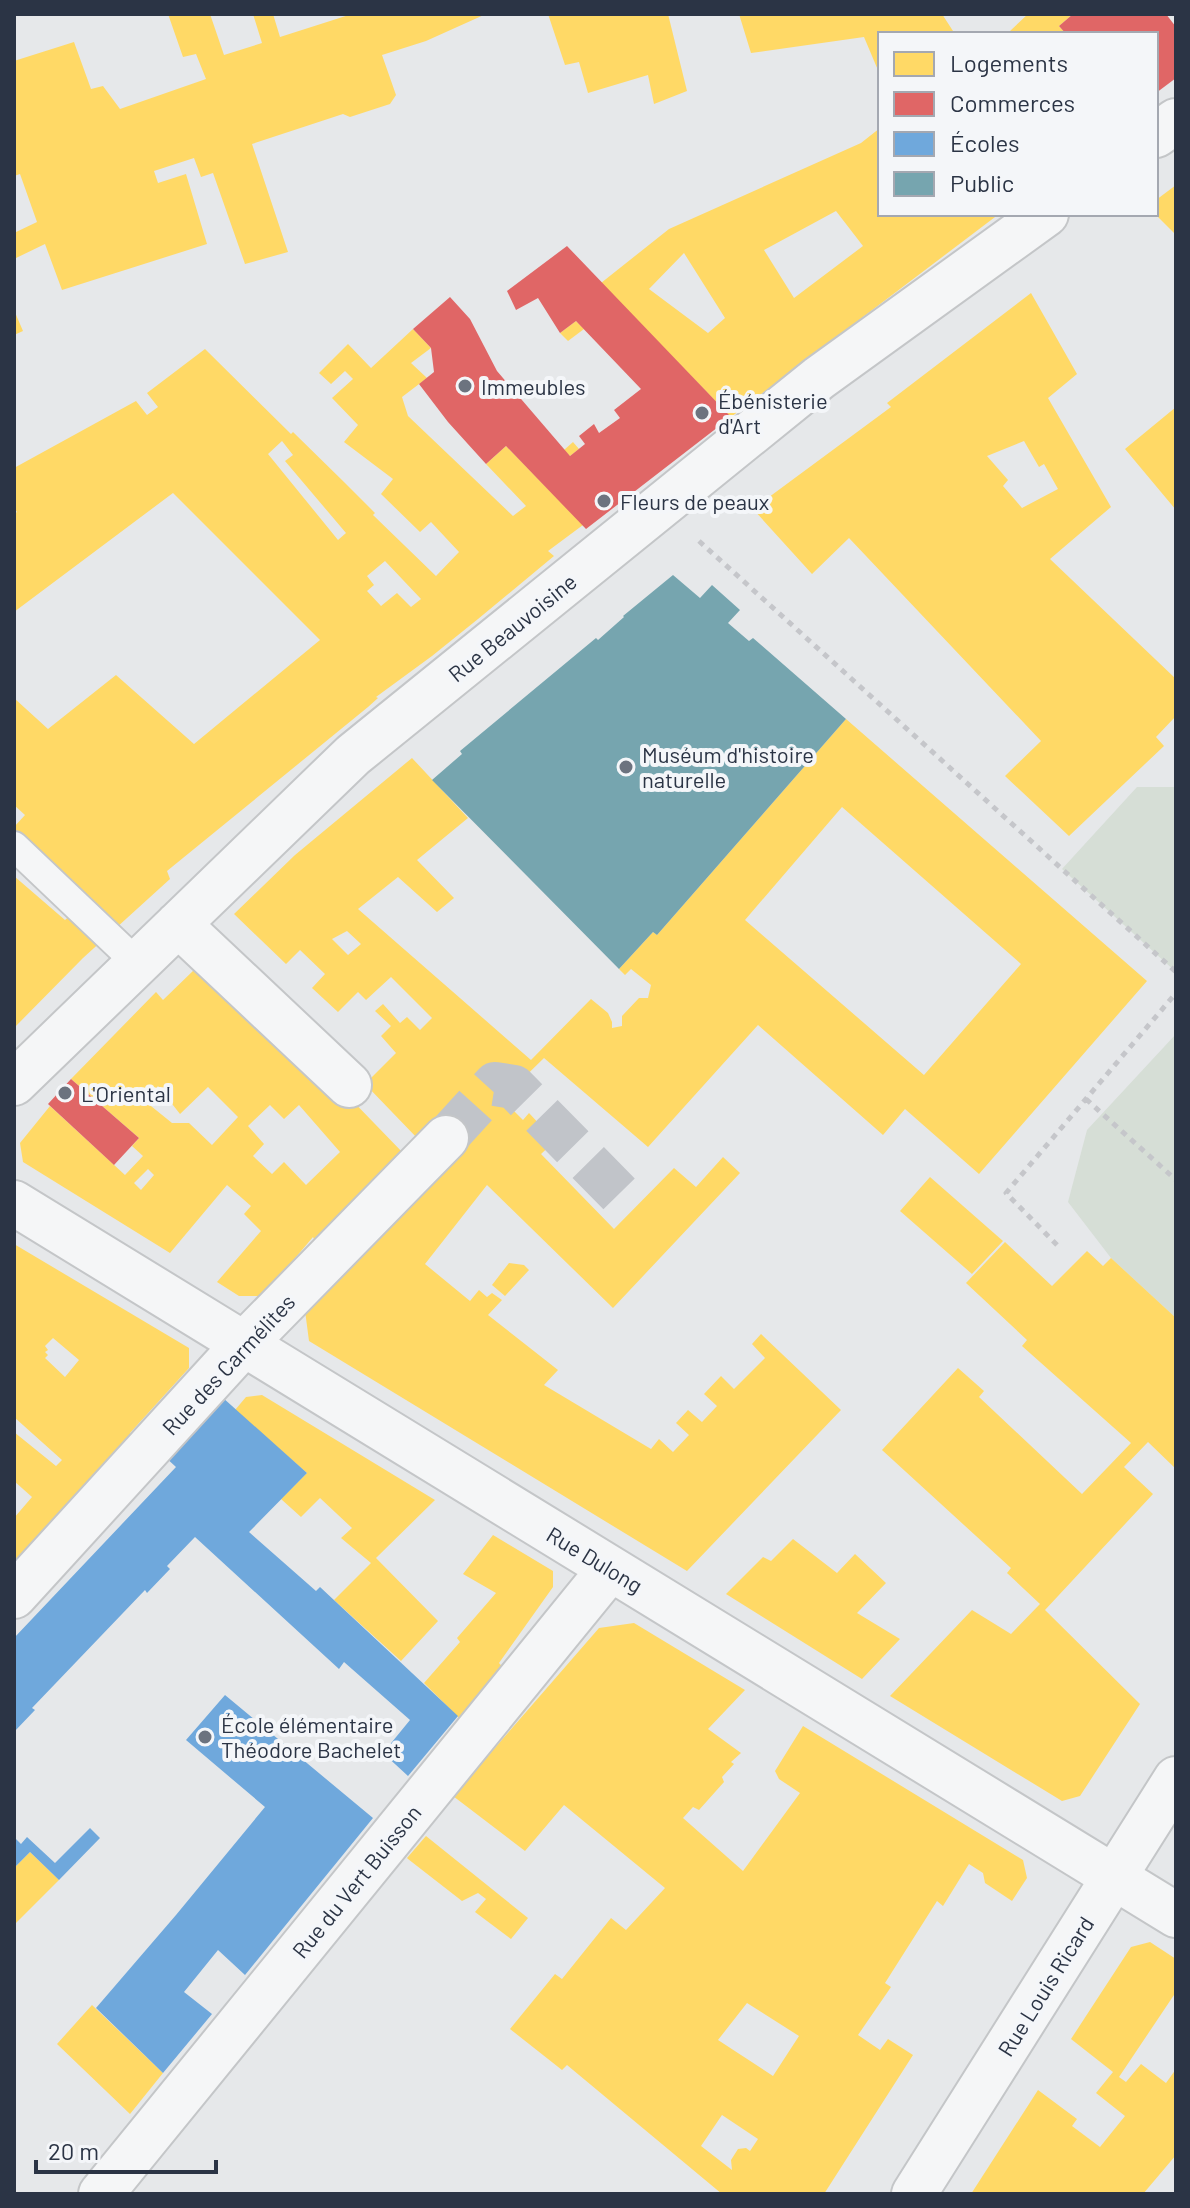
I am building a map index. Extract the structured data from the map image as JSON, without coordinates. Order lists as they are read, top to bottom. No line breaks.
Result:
{"streets":{"street":["Rue Beauvoisine","Rue des Carmélites","Rue Dulong","Rue du Vert Buisson","Rue Louis Ricard"]},"crossings":[["Rue des Carmélites","Rue Dulong"],["Rue Dulong","Rue du Vert Buisson"],["Rue Dulong","Rue Louis Ricard"]],"places":["Immeubles","Ébénisterie d'Art","Fleurs de peaux","Muséum d'histoire naturelle","L'Oriental","École élémentaire Théodore Bachelet"],"legend":["Logements","Commerces","Écoles","Public"],"scale_bar":"20 m"}
